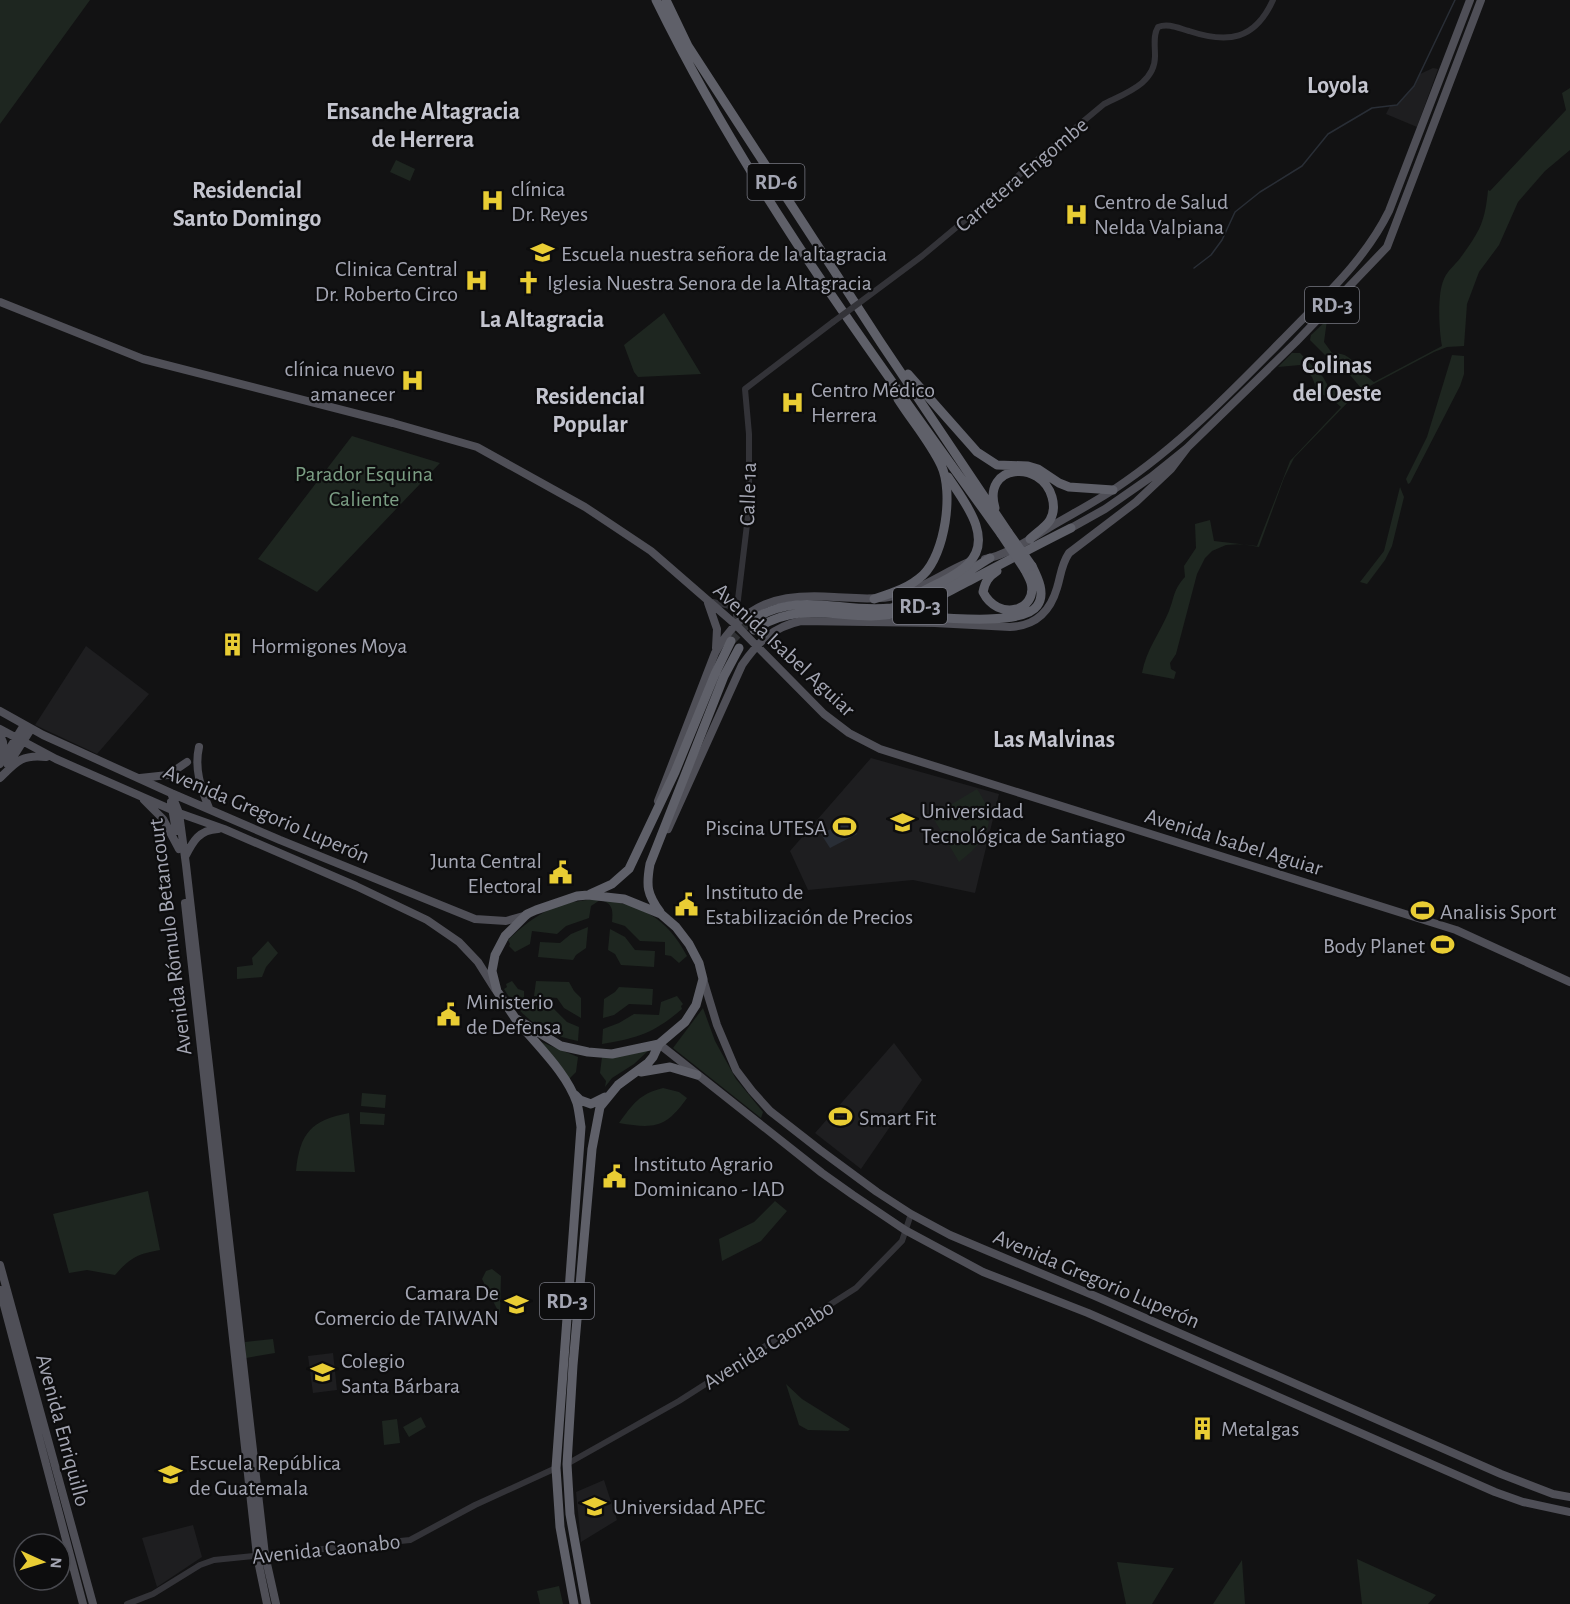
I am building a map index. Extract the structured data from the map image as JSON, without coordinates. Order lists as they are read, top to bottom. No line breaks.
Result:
{"streets":{"highway":["RD-6","RD-3"],"main road":["Avenida Isabel Aguiar","Avenida Gregorio Luperón","Avenida Rómulo Betancourt","Avenida Enriquillo"],"street":["Carretera Engombe","Calle 1a","Avenida Caonabo"]},"crossings":[["Carretera Engombe","Calle 1a"],["RD-3","Calle 1a"],["RD-3","Avenida Isabel Aguiar"],["RD-3","Avenida Gregorio Luperón"],["RD-3","Avenida Caonabo"],["Calle 1a","Avenida Isabel Aguiar"],["Avenida Gregorio Luperón","Avenida Rómulo Betancourt"],["Avenida Gregorio Luperón","Avenida Caonabo"],["Avenida Rómulo Betancourt","Avenida Caonabo"]],"districts":["Loyola","Ensanche Altagracia de Herrera","Residencial Santo Domingo","La Altagracia","Colinas del Oeste","Residencial Popular","Las Malvinas"],"parks":["Parador Esquina Caliente"],"places":{"hospital":["clínica Dr. Reyes","Centro de Salud Nelda Valpiana","Clinica Central Dr. Roberto Circo","clínica nuevo amanecer","Centro Médico Herrera"],"school or university":["Escuela nuestra señora de la altagracia","Universidad Tecnológica de Santiago","Camara De Comercio de TAIWAN","Colegio Santa Bárbara","Escuela República de Guatemala","Universidad APEC"],"church":["Iglesia Nuestra Senora de la Altagracia"],"building":["Hormigones Moya","Metalgas"],"sports":["Piscina UTESA","Analisis Sport","Body Planet","Smart Fit"],"public building":["Junta Central Electoral","Instituto de Estabilización de Precios","Ministerio de Defensa","Instituto Agrario Dominicano - IAD"]},"north":"right"}
